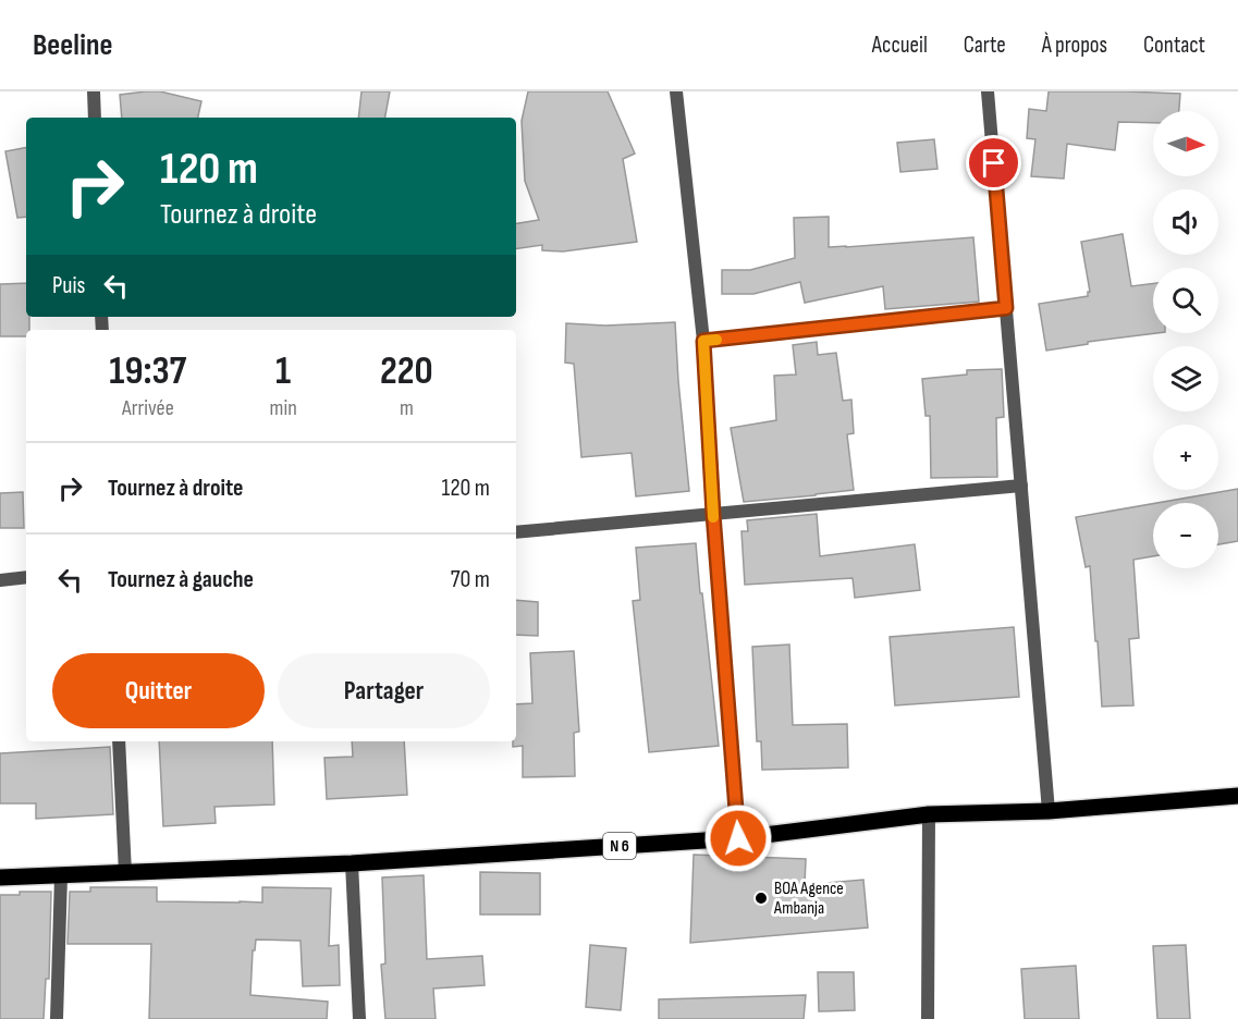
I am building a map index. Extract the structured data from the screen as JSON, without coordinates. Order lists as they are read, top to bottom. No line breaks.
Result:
{"streets":{"main road":["N 6"]},"places":["BOA Agence Ambanja"],"north":"right","page":{"header":"Beeline","nav":["Accueil","Carte","À propos","Contact"],"map_buttons":["+","−"],"turn":["120 m","Tournez à droite"],"then":"Puis","eta":["19:37","Arrivée","1","min","220","m"],"list":[{"name":"Tournez à droite","value":"120 m"},{"name":"Tournez à gauche","value":"70 m"}],"buttons":["Quitter","Partager"]}}
